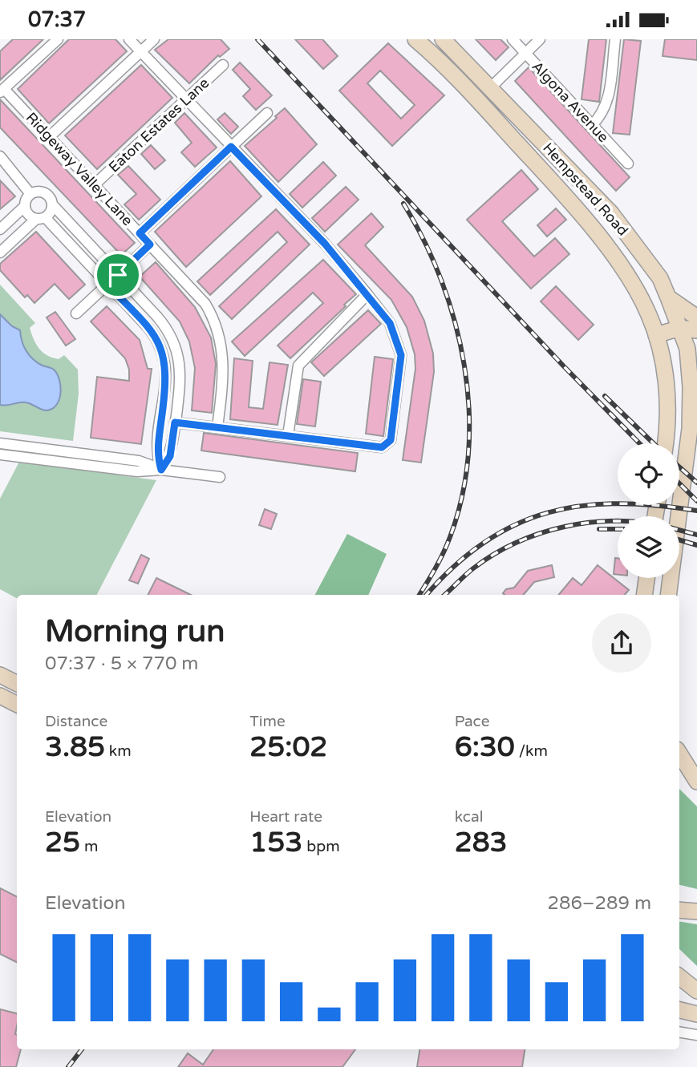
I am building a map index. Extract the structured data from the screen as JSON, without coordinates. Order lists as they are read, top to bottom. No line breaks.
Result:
{"streets":{"main road":["Hempstead Road"],"street":["Algona Avenue","Eaton Estates Lane","Ridgeway Valley Lane"]},"crossings":[["Eaton Estates Lane","Ridgeway Valley Lane"]],"page":{"status":"07:37","heading":["Morning run","07:37 · 5 × 770 m"],"stats":[["Distance","3.85 km"],["Time","25:02"],["Pace","6:30 /km"],["Elevation","25 m"],["Heart rate","153 bpm"],["kcal","283"]],"chart":["Elevation","286–289 m"]}}
